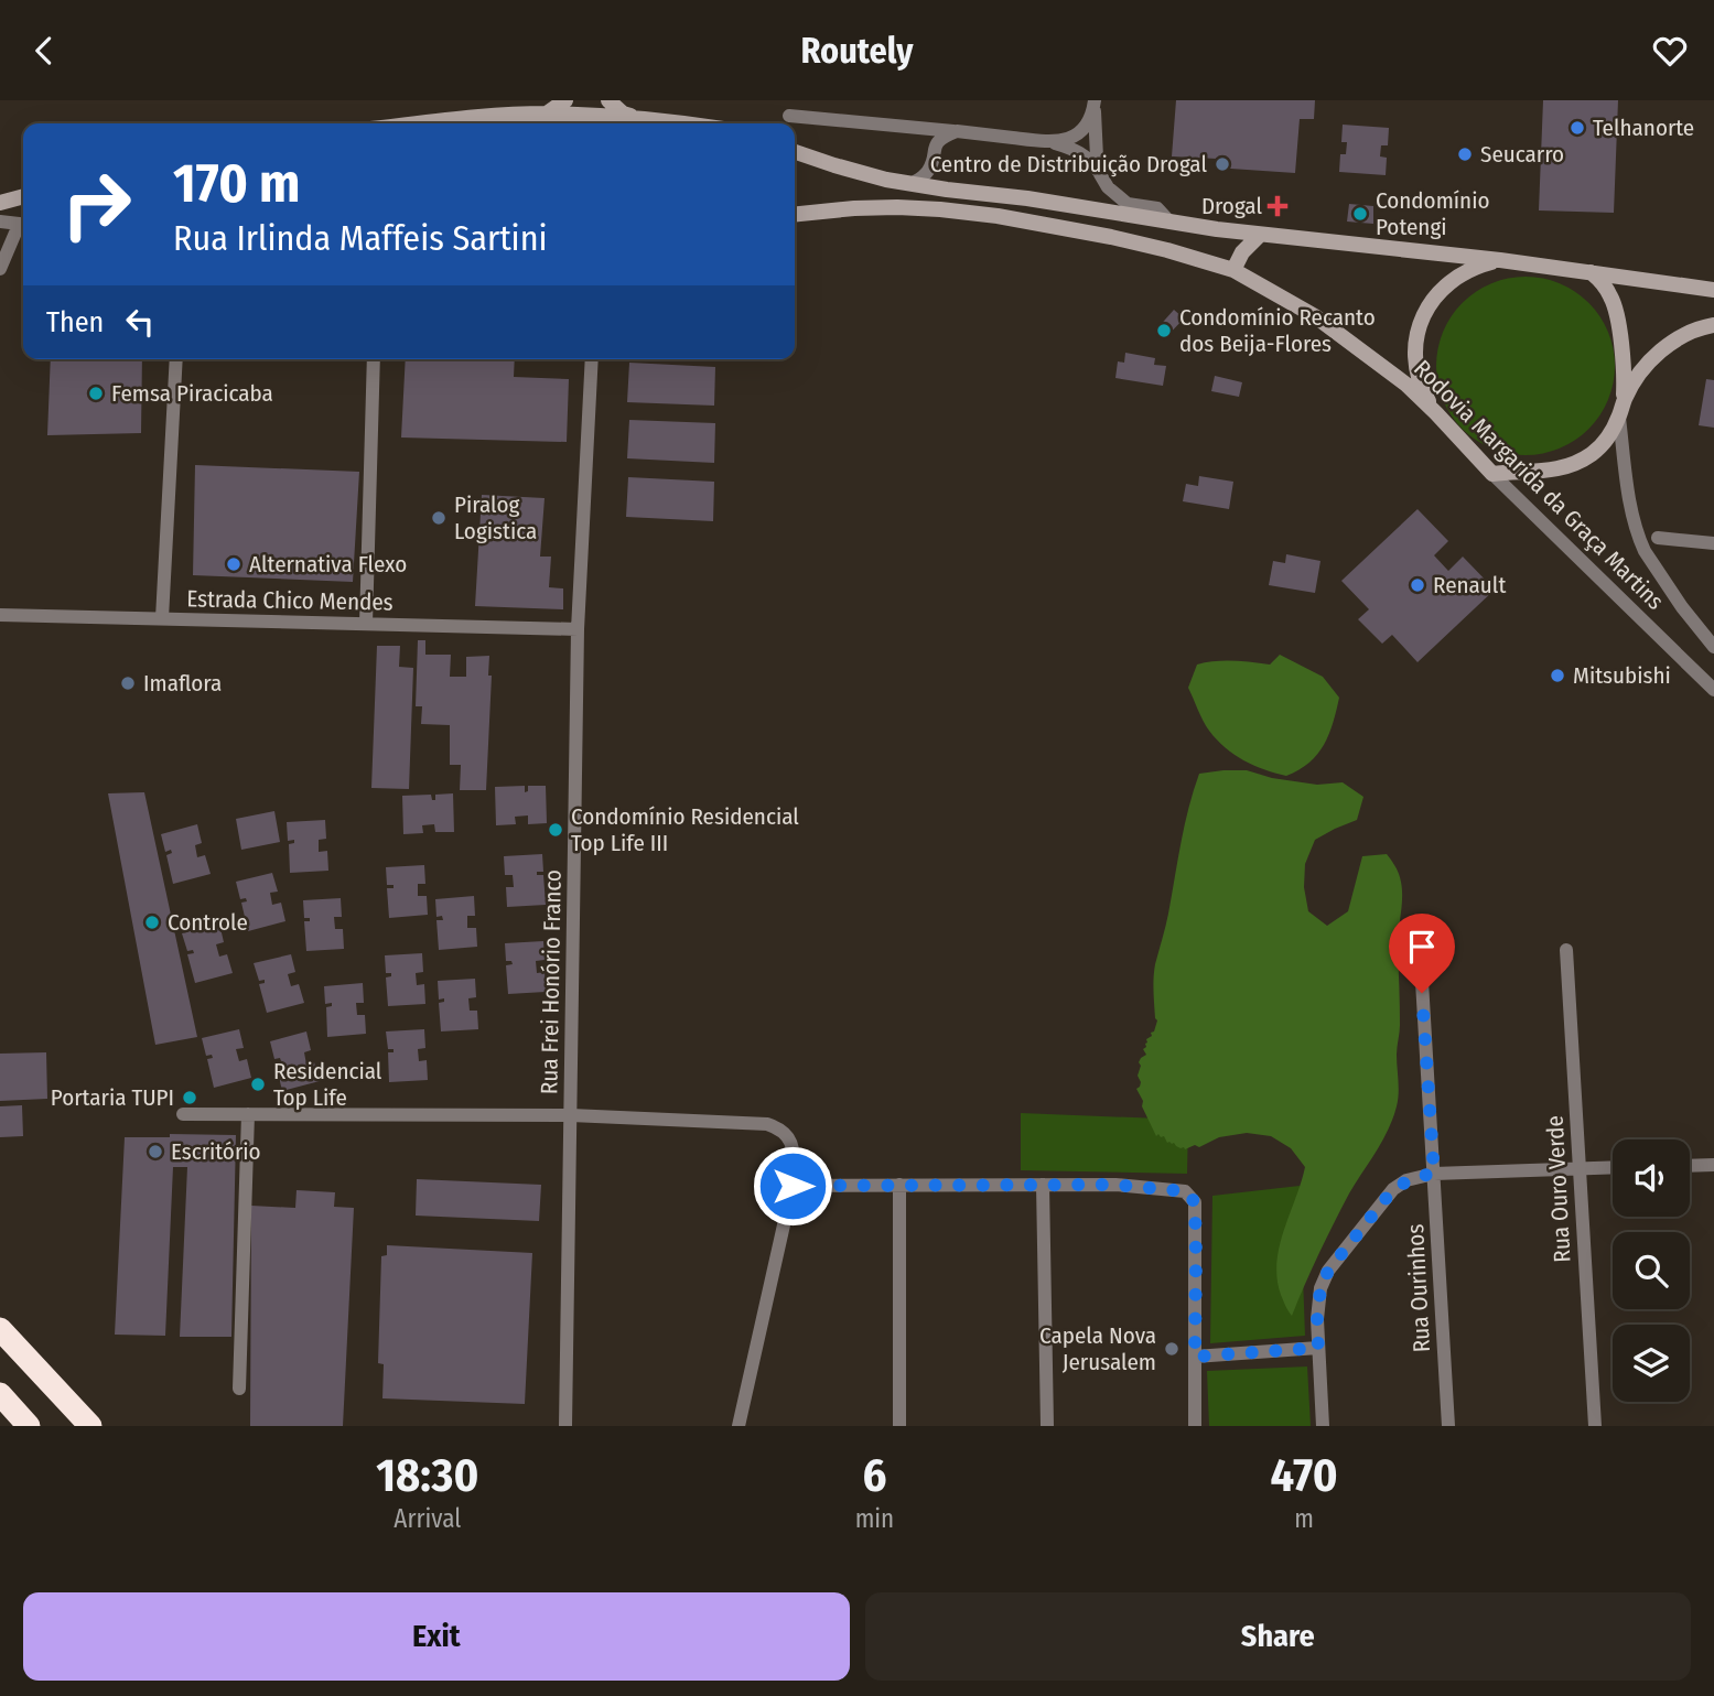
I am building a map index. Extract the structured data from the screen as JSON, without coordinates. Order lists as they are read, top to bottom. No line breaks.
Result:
{"streets":{"main road":["Rodovia Margarida da Graça Martins"],"street":["Estrada Chico Mendes","Rua Frei Honório Franco","Rua Ouro Verde","Rua Ourinhos"]},"crossings":[["Estrada Chico Mendes","Rua Frei Honório Franco"]],"places":{"other":["Telhanorte","Seucarro","Centro de Distribuição Drogal","Condomínio Potengi","Condomínio Recanto dos Beija-Flores","Femsa Piracicaba","Piralog Logistica","Alternativa Flexo","Renault","Mitsubishi","Imaflora","Condomínio Residencial Top Life III","Controle","Residencial Top Life","Portaria TUPI","Escritório","Capela Nova Jerusalem"],"health":["Drogal"]},"page":{"header":"Routely","turn":["170 m","Rua Irlinda Maffeis Sartini"],"then":"Then","eta":["18:30","Arrival","6","min","470","m"],"buttons":["Exit","Share"]}}
